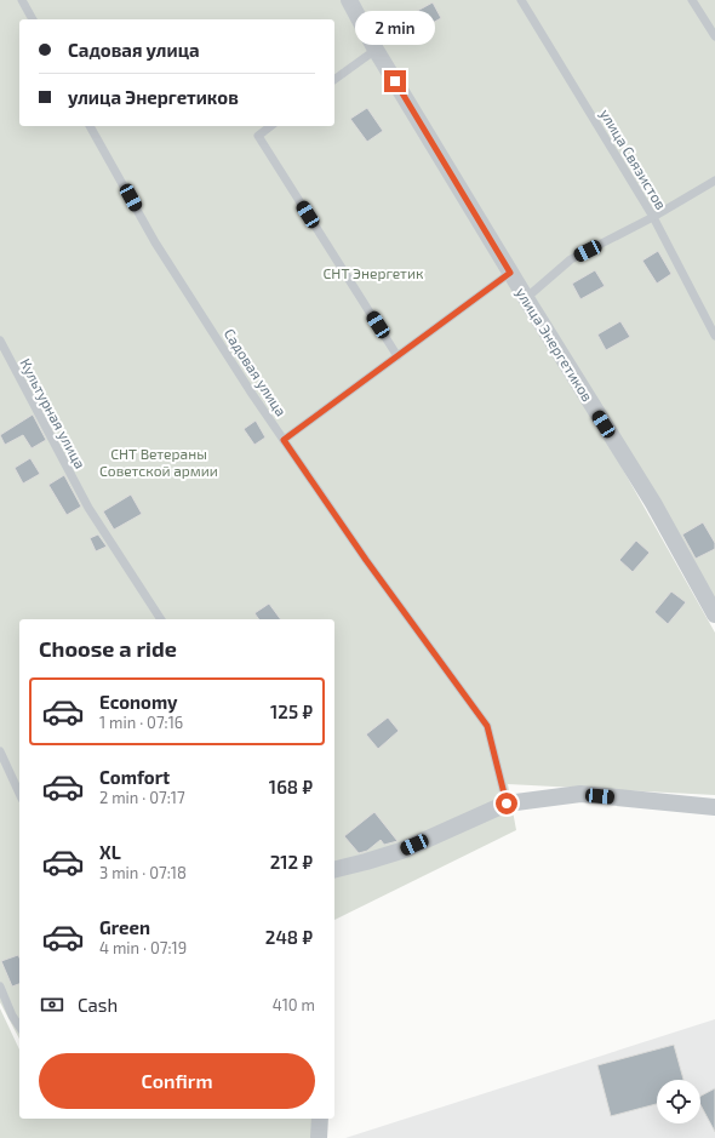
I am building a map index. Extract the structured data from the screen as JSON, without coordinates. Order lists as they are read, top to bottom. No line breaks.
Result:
{"streets":{"street":["улица Энергетиков"],"lane":["улица Связистов","Садовая улица","Культурная улица"]},"parks":["СНТ Энергетик","СНТ Ветераны Советской армии"],"page":{"bubble":"2 min","banner":["Садовая улица","улица Энергетиков"],"heading":"Choose a ride","list":[{"name":"Economy","note":"1 min · 07:16","value":"125 ₽"},{"name":"Comfort","note":"2 min · 07:17","value":"168 ₽"},{"name":"XL","note":"3 min · 07:18","value":"212 ₽"},{"name":"Green","note":"4 min · 07:19","value":"248 ₽"}],"pay":["Cash","410 m"],"buttons":"Confirm"}}
